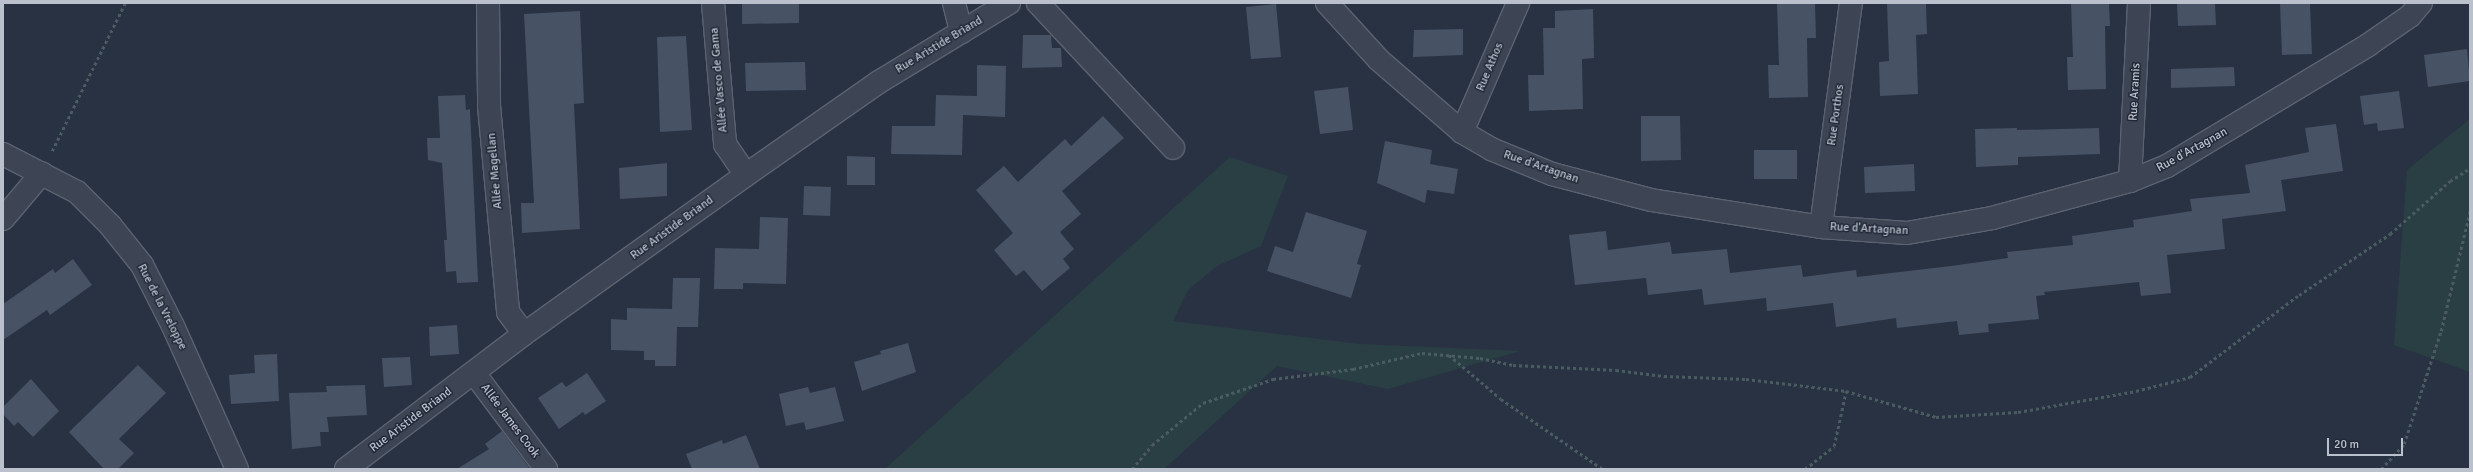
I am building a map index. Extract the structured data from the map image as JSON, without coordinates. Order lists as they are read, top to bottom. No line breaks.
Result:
{"streets":{"street":["Rue Aristide Briand","Rue Athos","Allée Vasco de Gama","Rue Aramis","Rue Porthos","Rue d'Artagnan","Allée Magellan","Rue de la Vreloppe","Allée James Cook"]},"crossings":[["Rue Aristide Briand","Allée Vasco de Gama"],["Rue Aristide Briand","Allée Magellan"],["Rue Aristide Briand","Allée James Cook"],["Rue Athos","Rue d'Artagnan"],["Rue Aramis","Rue d'Artagnan"],["Rue Porthos","Rue d'Artagnan"]],"scale_bar":"20 m"}
